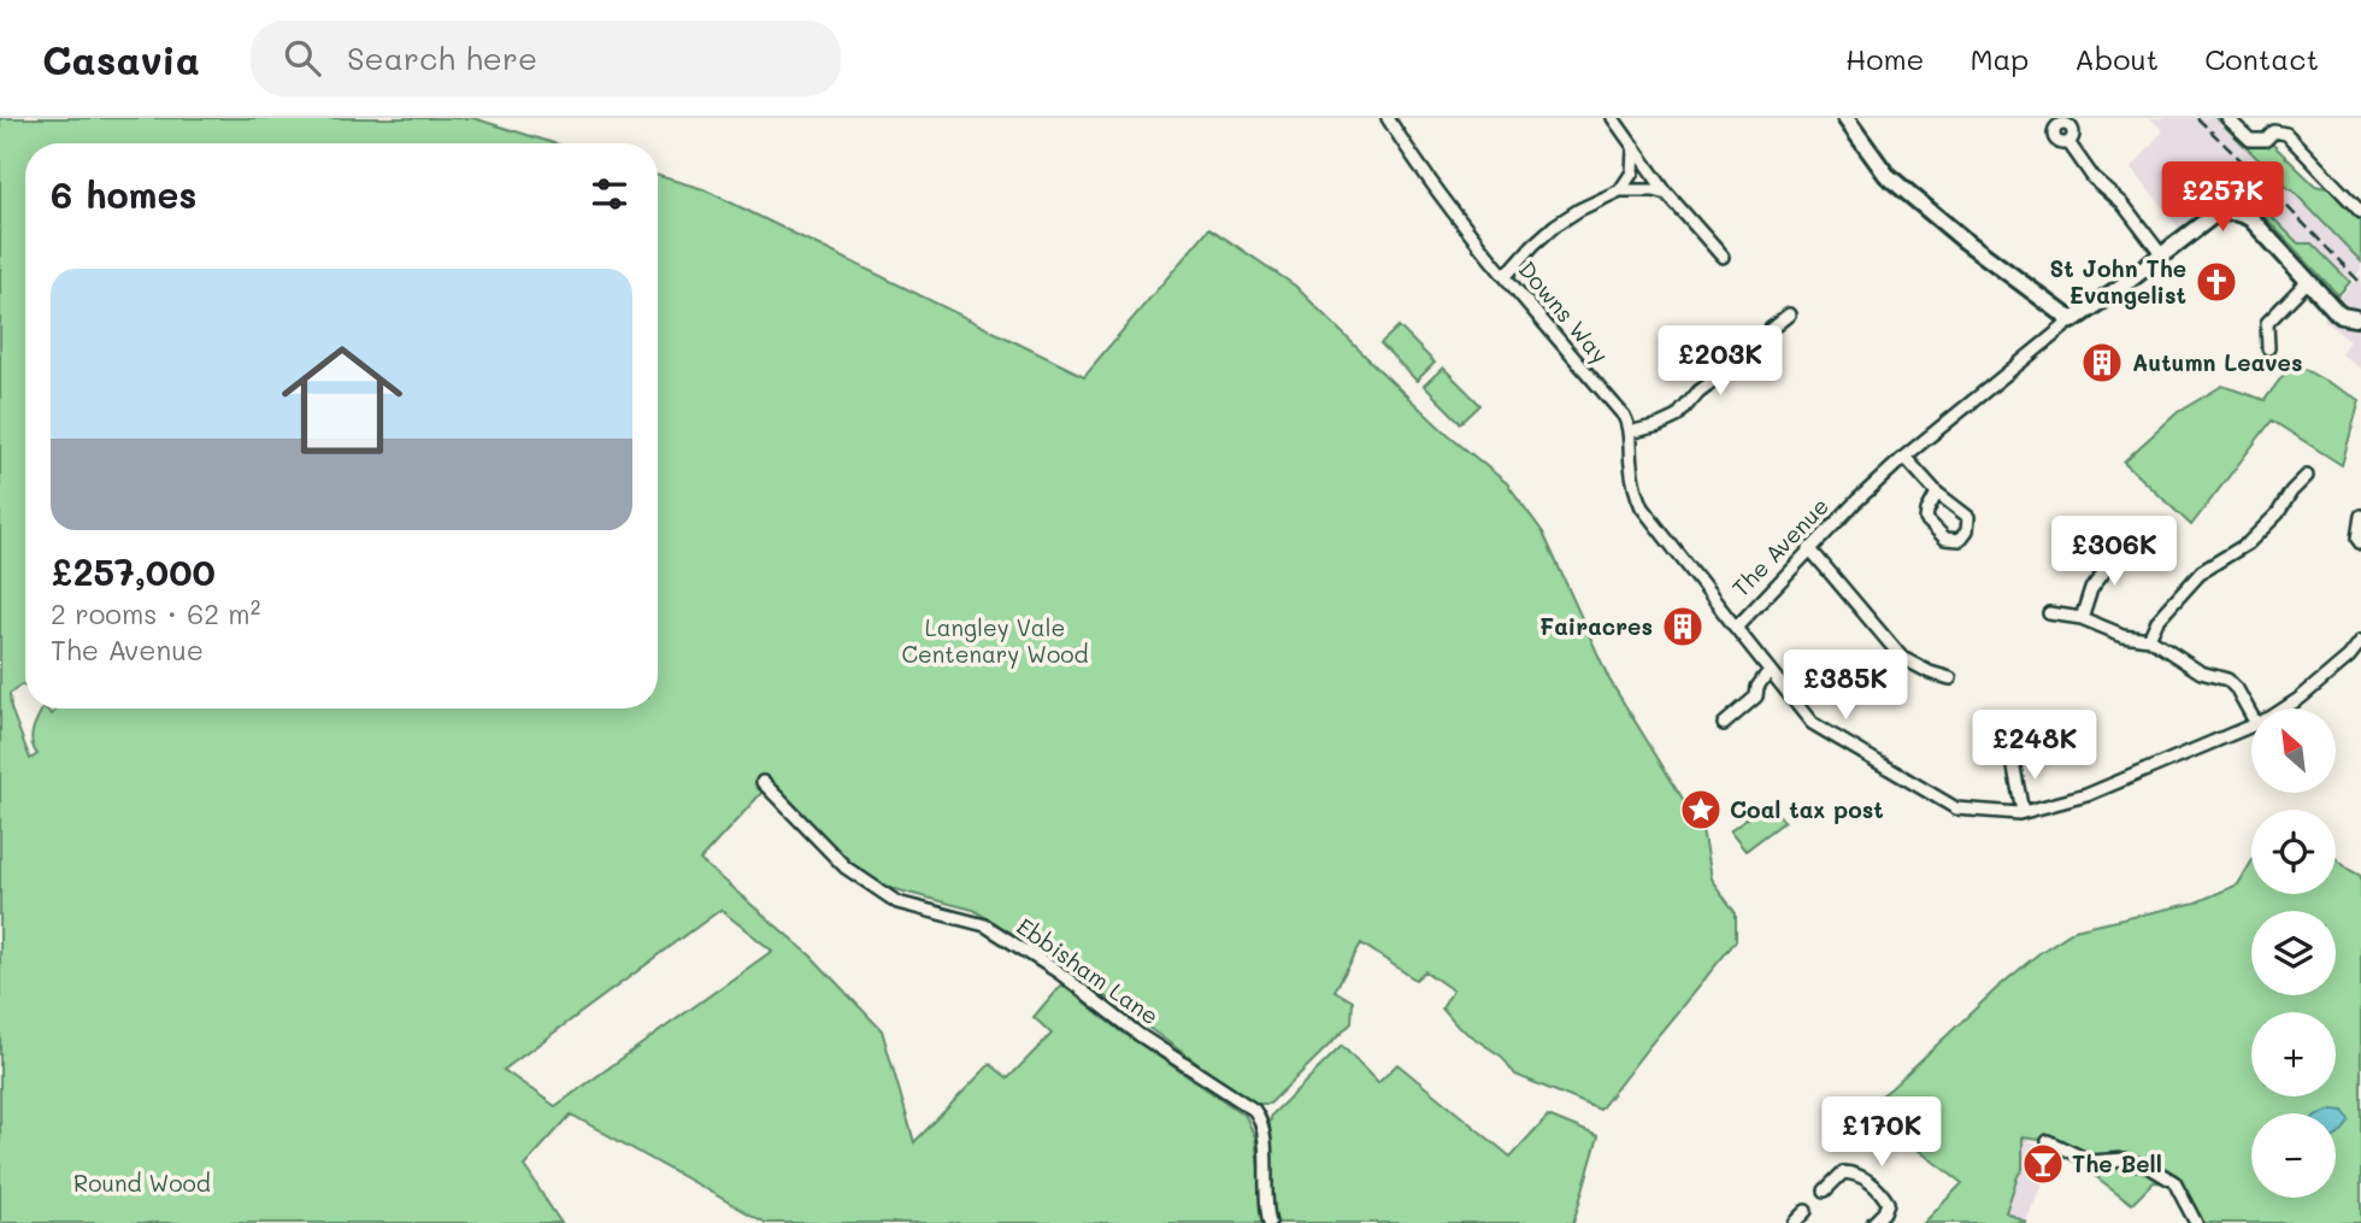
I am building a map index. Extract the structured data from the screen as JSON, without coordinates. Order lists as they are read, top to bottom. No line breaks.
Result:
{"streets":{"street":["Downs Way","The Avenue","Ebbisham Lane"]},"crossings":[["Downs Way","The Avenue"]],"parks":["Langley Vale Centenary Wood","Round Wood"],"places":{"church":["St John The Evangelist"],"building":["Autumn Leaves","Fairacres"],"place":["Coal tax post"],"bar":["The Bell"]},"north":"top left","page":{"header":"Casavia","search":"Search here","nav":["Home","Map","About","Contact"],"heading":"6 homes","price":["£257K","£203K","£306K","£385K","£248K","£170K"],"list":[{"name":"£257,000","note":"2 rooms · 62 m² · The Avenue"}],"map_buttons":["+","−"]}}
